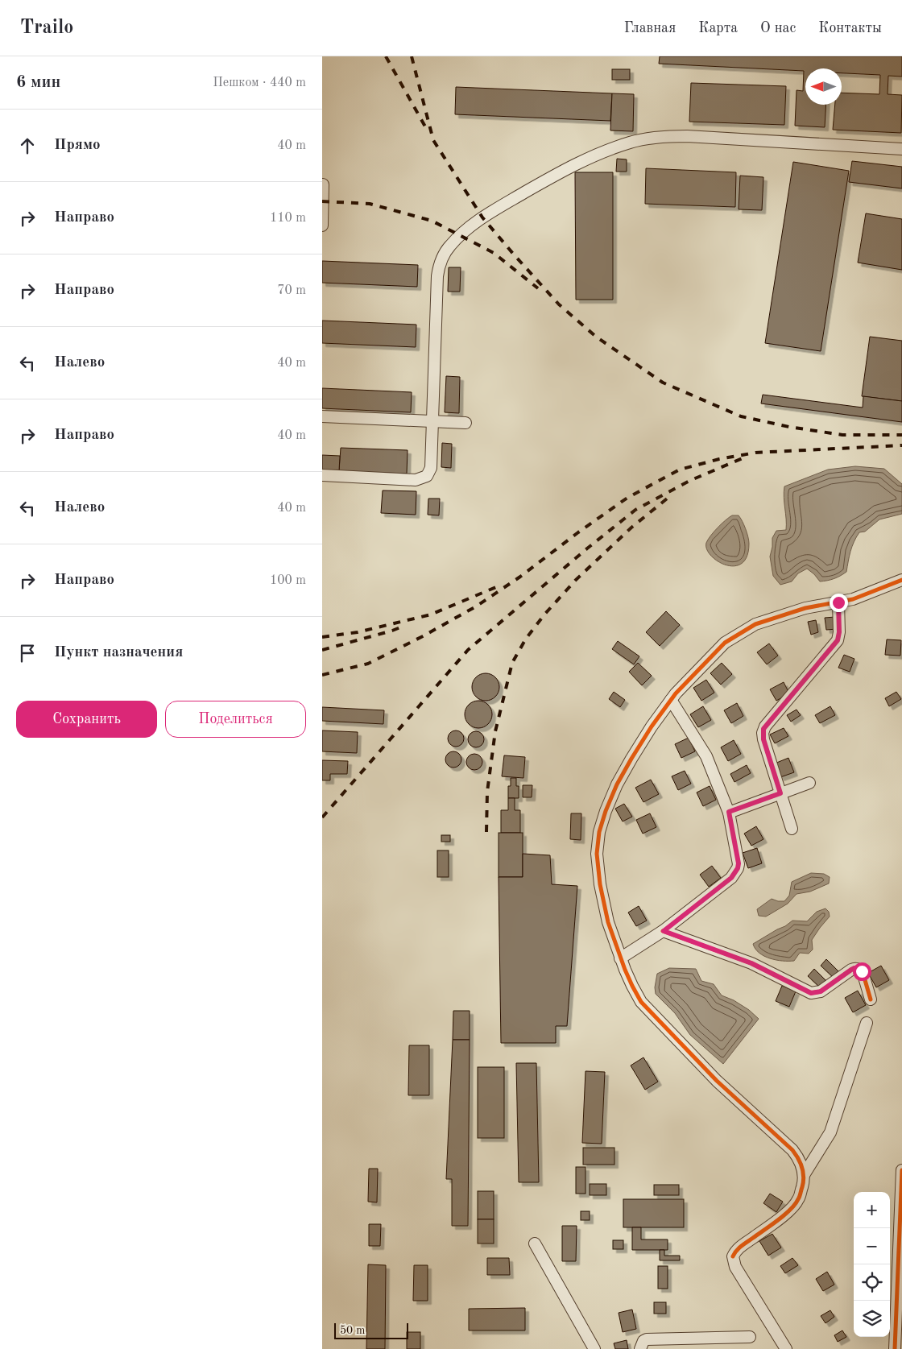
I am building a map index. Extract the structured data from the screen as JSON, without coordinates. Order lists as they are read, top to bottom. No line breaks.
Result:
{"scale_bar":"50 m","north":"left","page":{"header":"Trailo","nav":["Главная","Карта","О нас","Контакты"],"heading":["6 мин","Пешком · 440 m"],"list":[["Прямо","40 m"],["Направо","110 m"],["Направо","70 m"],["Налево","40 m"],["Направо","40 m"],["Налево","40 m"],["Направо","100 m"],"Пункт назначения"],"buttons":["Сохранить","Поделиться"],"map_buttons":["+","−"],"scale":"50 m"}}
